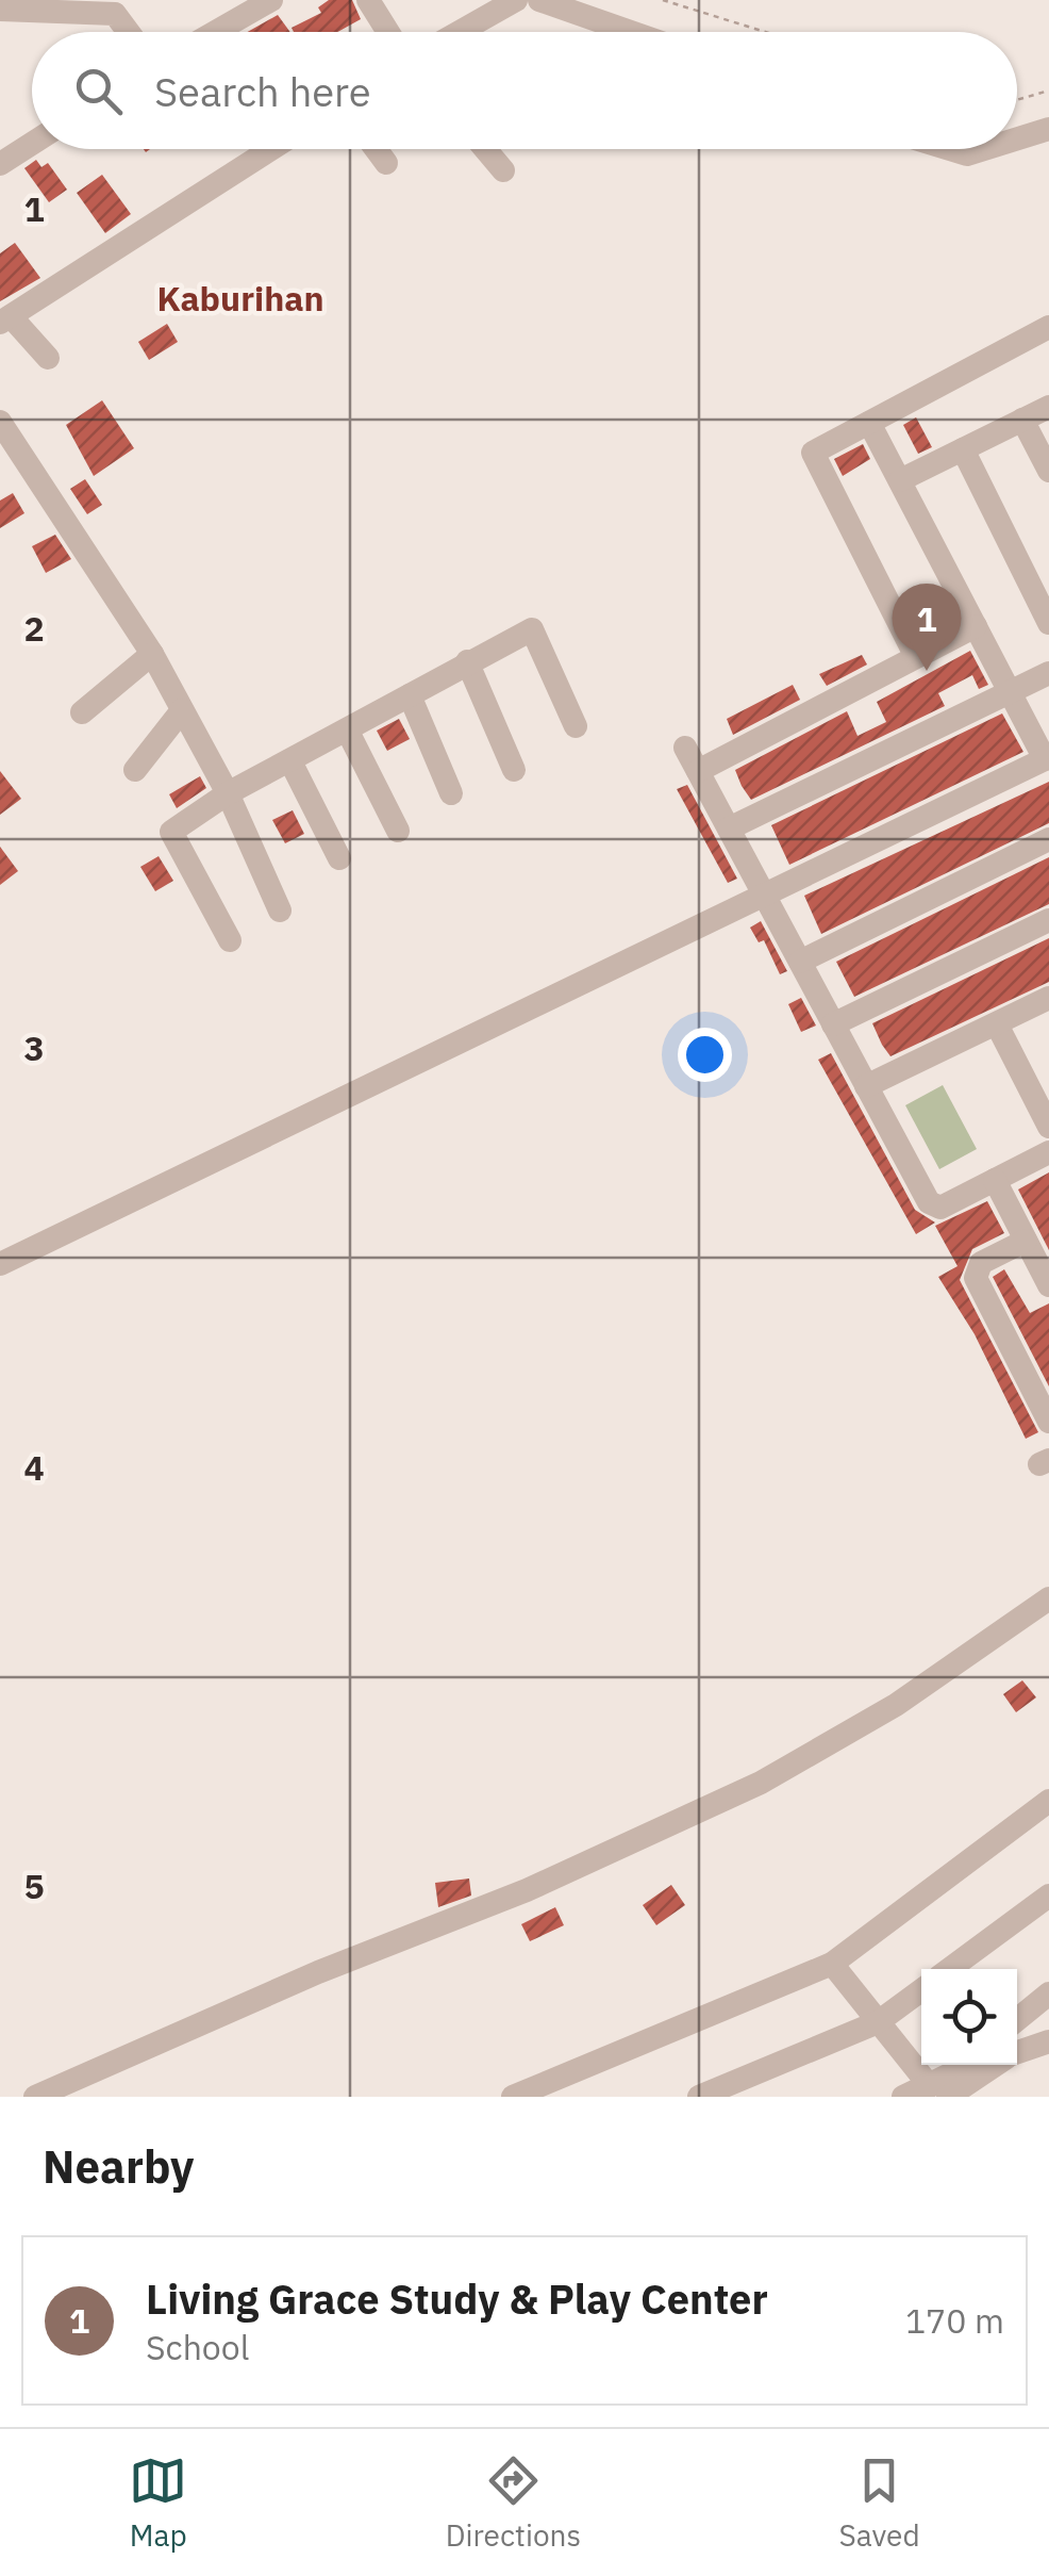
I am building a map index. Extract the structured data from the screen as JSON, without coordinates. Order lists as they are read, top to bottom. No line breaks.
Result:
{"districts":["Kaburihan"],"page":{"search":"Search here","pins":"1","heading":"Nearby","list":[{"mark":"1","name":"Living Grace Study & Play Center","note":"School","value":"170 m"}],"nav":["Map","Directions","Saved"]},"grid":{"rows":["1","2","3","4","5"]}}
